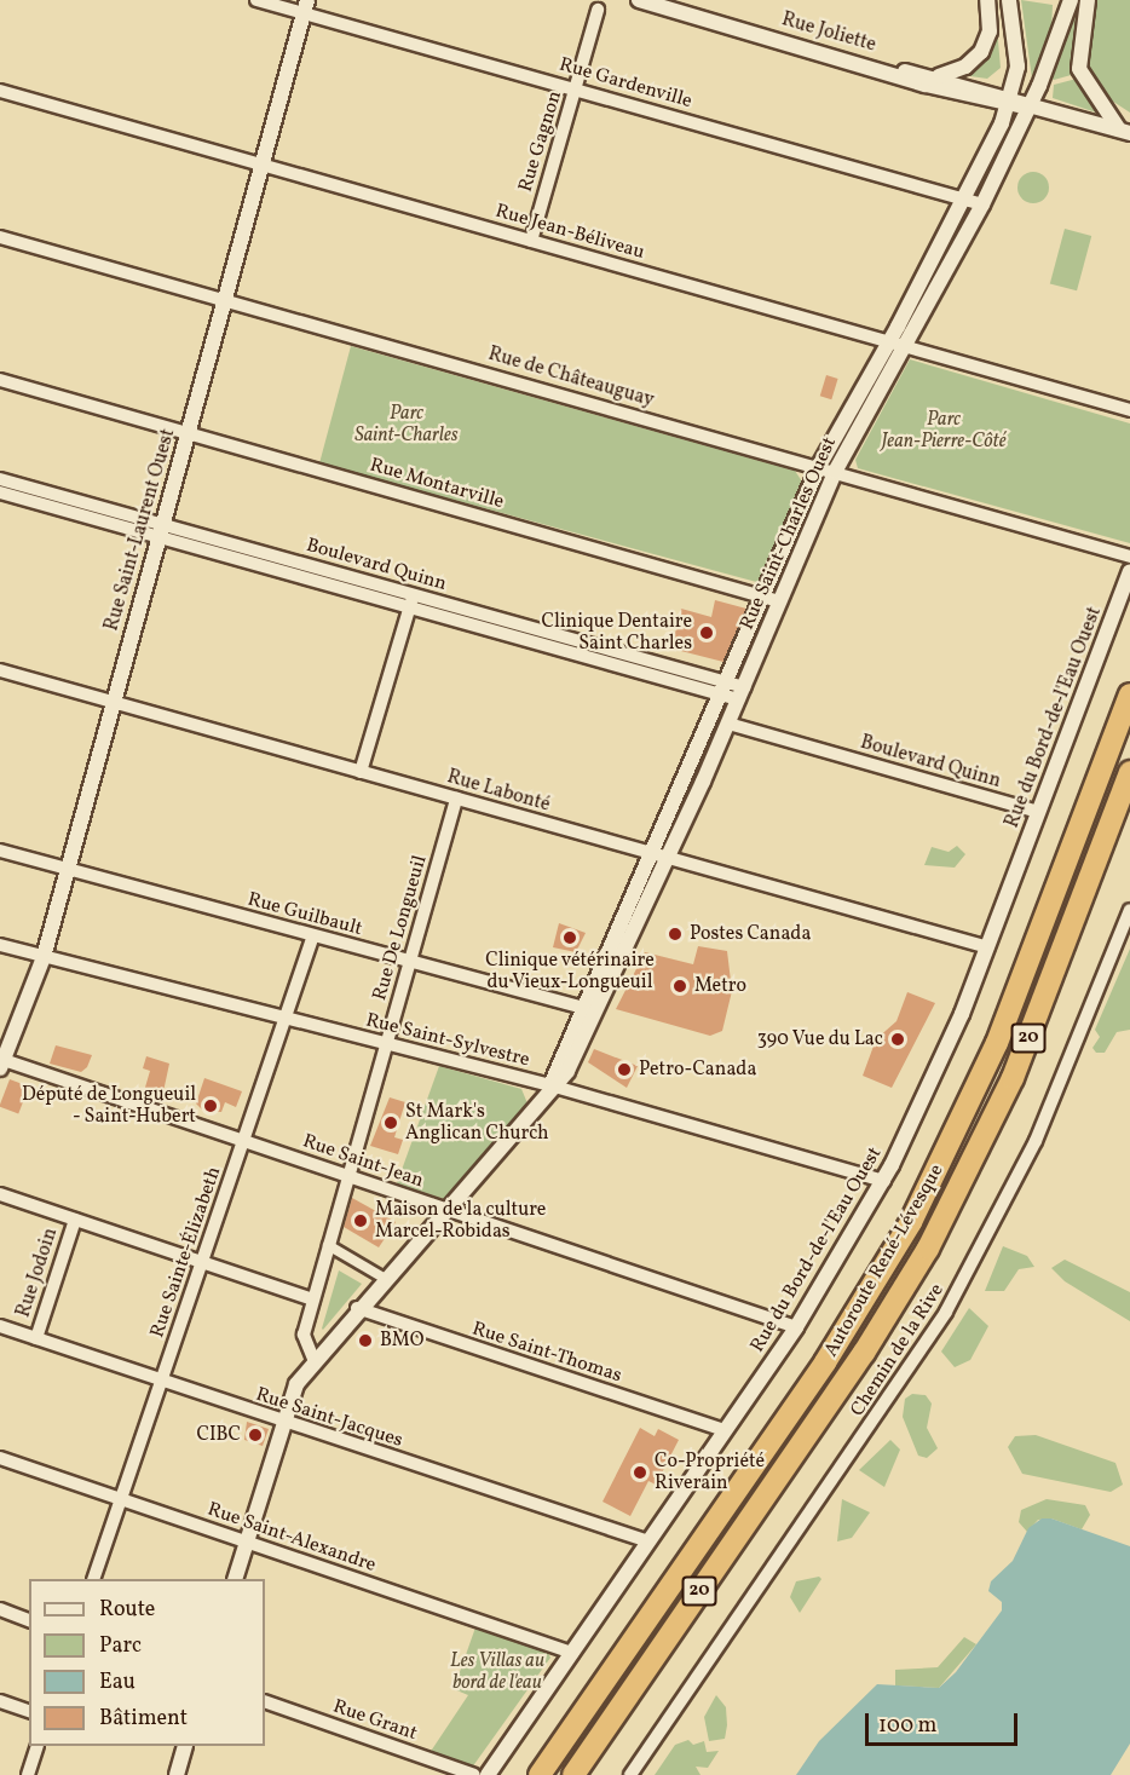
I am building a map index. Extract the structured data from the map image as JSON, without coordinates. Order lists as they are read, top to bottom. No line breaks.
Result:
{"streets":{"highway":["20","Autoroute René-Lévesque"],"street":["Rue Joliette","Rue Gardenville","Rue Gagnon","Rue Jean-Béliveau","Rue de Châteauguay","Rue Montarville","Rue Saint-Laurent Ouest","Rue Saint-Charles Ouest","Boulevard Quinn","Rue du Bord-de-l'Eau Ouest","Rue Labonté","Rue Guilbault","Rue De Longueuil","Rue Saint-Sylvestre","Rue Saint-Jean","Rue Sainte-Élizabeth","Rue Jodoin","Chemin de la Rive","Rue Saint-Thomas","Rue Saint-Jacques","Rue Saint-Alexandre","Rue Grant"]},"crossings":[["Rue Joliette","Rue Saint-Charles Ouest"],["Rue Gardenville","Rue Gagnon"],["Rue Gardenville","Rue Saint-Laurent Ouest"],["Rue Gardenville","Rue Saint-Charles Ouest"],["Rue Gagnon","Rue Jean-Béliveau"],["Rue Jean-Béliveau","Rue Saint-Laurent Ouest"],["Rue Jean-Béliveau","Rue Saint-Charles Ouest"],["Rue de Châteauguay","Rue Saint-Laurent Ouest"],["Rue de Châteauguay","Rue Saint-Charles Ouest"],["Rue Montarville","Rue Saint-Laurent Ouest"],["Rue Montarville","Rue Saint-Charles Ouest"],["Rue Saint-Laurent Ouest","Boulevard Quinn"],["Rue Saint-Laurent Ouest","Rue Labonté"],["Rue Saint-Laurent Ouest","Rue Guilbault"],["Rue Saint-Laurent Ouest","Rue Saint-Sylvestre"],["Rue Saint-Laurent Ouest","Rue Saint-Jean"],["Rue Saint-Charles Ouest","Boulevard Quinn"],["Rue Saint-Charles Ouest","Rue Labonté"],["Rue Saint-Charles Ouest","Rue Guilbault"],["Rue Saint-Charles Ouest","Rue De Longueuil"],["Rue Saint-Charles Ouest","Rue Saint-Sylvestre"],["Rue Saint-Charles Ouest","Rue Saint-Jean"],["Rue Saint-Charles Ouest","Rue Saint-Thomas"],["Rue Saint-Charles Ouest","Rue Saint-Jacques"],["Rue Saint-Charles Ouest","Rue Saint-Alexandre"],["Boulevard Quinn","Rue du Bord-de-l'Eau Ouest"],["Rue du Bord-de-l'Eau Ouest","Rue Labonté"],["Rue du Bord-de-l'Eau Ouest","Rue Saint-Sylvestre"],["Rue du Bord-de-l'Eau Ouest","Rue Saint-Jean"],["Rue du Bord-de-l'Eau Ouest","Rue Saint-Thomas"],["Rue du Bord-de-l'Eau Ouest","Rue Saint-Jacques"],["Rue du Bord-de-l'Eau Ouest","Rue Saint-Alexandre"],["Rue Labonté","Rue De Longueuil"],["Rue Guilbault","Rue De Longueuil"],["Rue Guilbault","Rue Sainte-Élizabeth"],["Rue De Longueuil","Rue Saint-Sylvestre"],["Rue De Longueuil","Rue Saint-Jean"],["Rue Saint-Sylvestre","Rue Sainte-Élizabeth"],["Rue Saint-Jean","Rue Sainte-Élizabeth"],["Rue Sainte-Élizabeth","Rue Saint-Jacques"],["Rue Sainte-Élizabeth","Rue Saint-Alexandre"],["Rue Jodoin","Rue Saint-Jacques"]],"parks":["Parc Saint-Charles","Parc Jean-Pierre-Côté","Les Villas au bord de l'eau"],"places":["Clinique Dentaire Saint Charles","Postes Canada","Clinique vétérinaire du Vieux-Longueuil","Metro","390 Vue du Lac","Petro-Canada","Député de Longueuil - Saint-Hubert","St Mark's Anglican Church","Maison de la culture Marcel-Robidas","BMO","CIBC","Co-Propriété Riverain"],"legend":["Route","Parc","Eau","Bâtiment"],"scale_bar":"100 m"}
